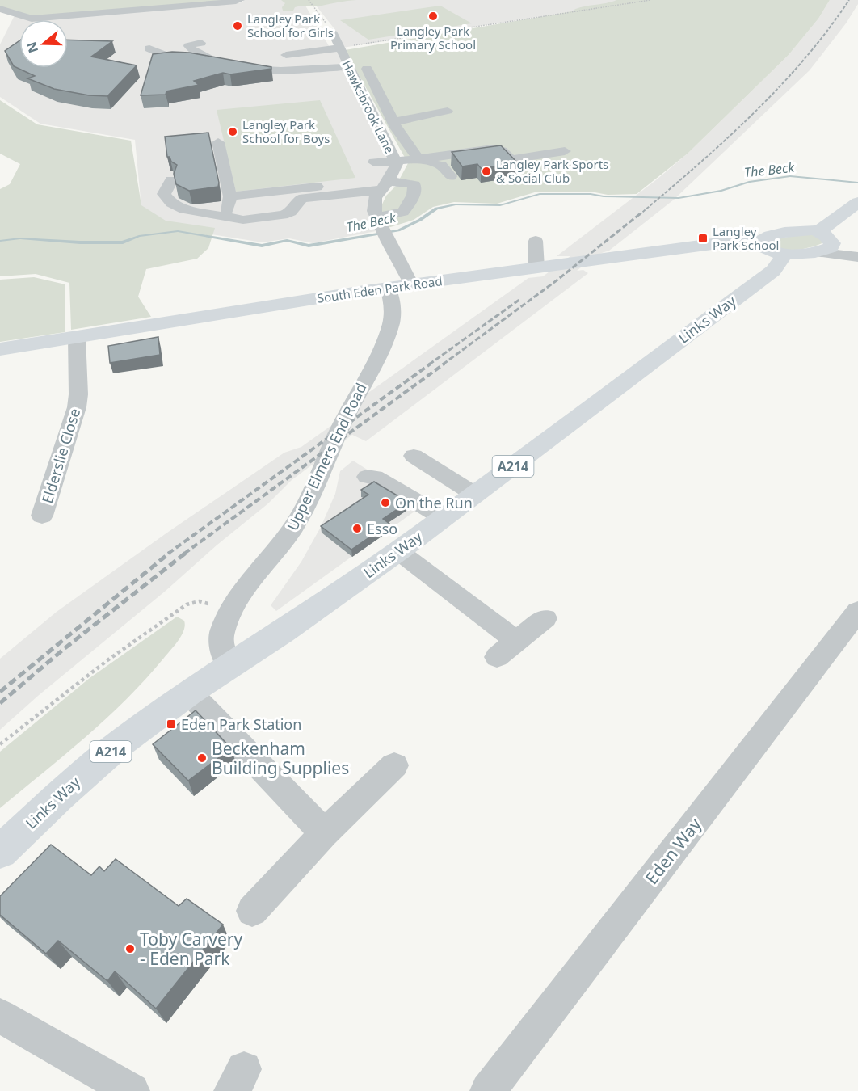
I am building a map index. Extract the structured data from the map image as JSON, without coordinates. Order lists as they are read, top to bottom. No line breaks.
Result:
{"streets":{"main road":["South Eden Park Road","Links Way","A214"],"street":["Hawksbrook Lane","Elderslie Close","Upper Elmers End Road","Eden Way"]},"crossings":[["Hawksbrook Lane","South Eden Park Road"],["South Eden Park Road","Elderslie Close"],["South Eden Park Road","Upper Elmers End Road"],["Links Way","Upper Elmers End Road"]],"water":["The Beck"],"places":{"other":["Langley Park Primary School","Langley Park School for Girls","Langley Park School for Boys","Langley Park Sports & Social Club","On the Run","Esso","Beckenham Building Supplies","Toby Carvery - Eden Park"],"transit":["Langley Park School","Eden Park Station"]},"north":"left"}
